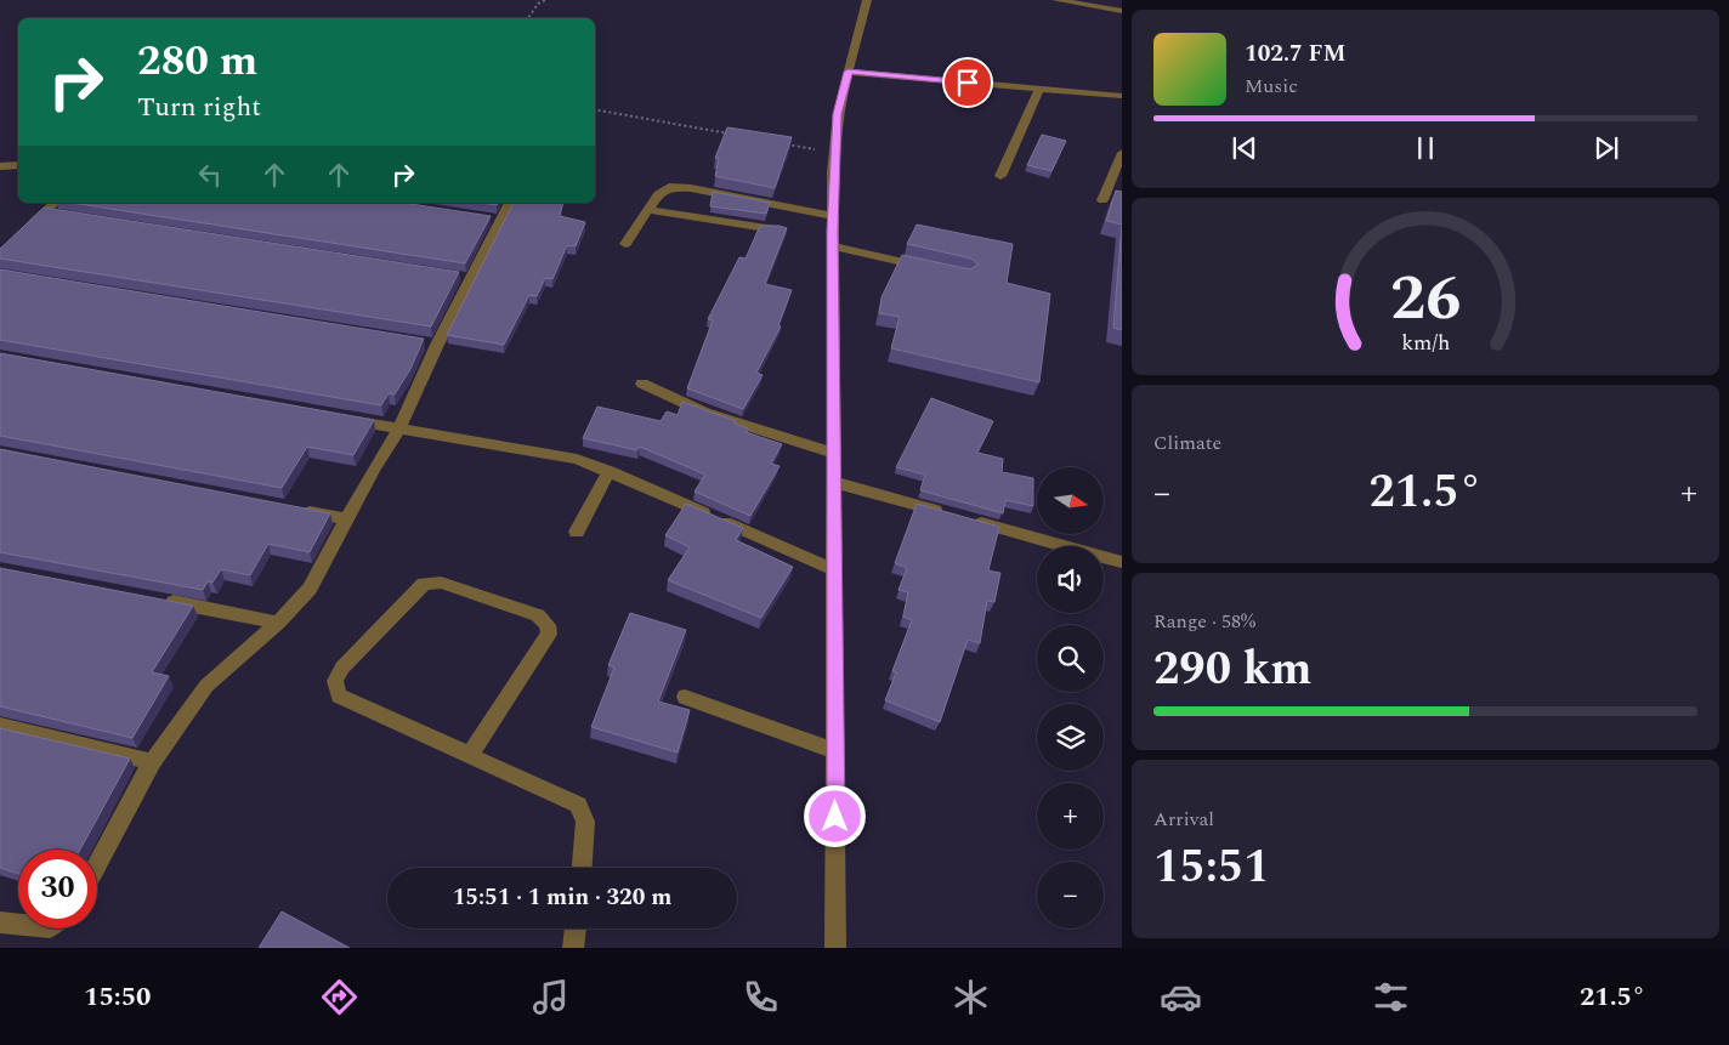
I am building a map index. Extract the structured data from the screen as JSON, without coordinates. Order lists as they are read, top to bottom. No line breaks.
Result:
{"north":"right","page":{"turn":["280 m","Turn right"],"song":["102.7 FM","Music"],"tile":["Climate",["Range · 58%","290 km"],["Arrival","15:51"]],"map_buttons":["+","−"],"heat":["−","21.5°","+"],"limit":"30","trip":"15:51 · 1 min · 320 m","tabs":["15:50","21.5°"],"gauge":["26","km/h"]}}
